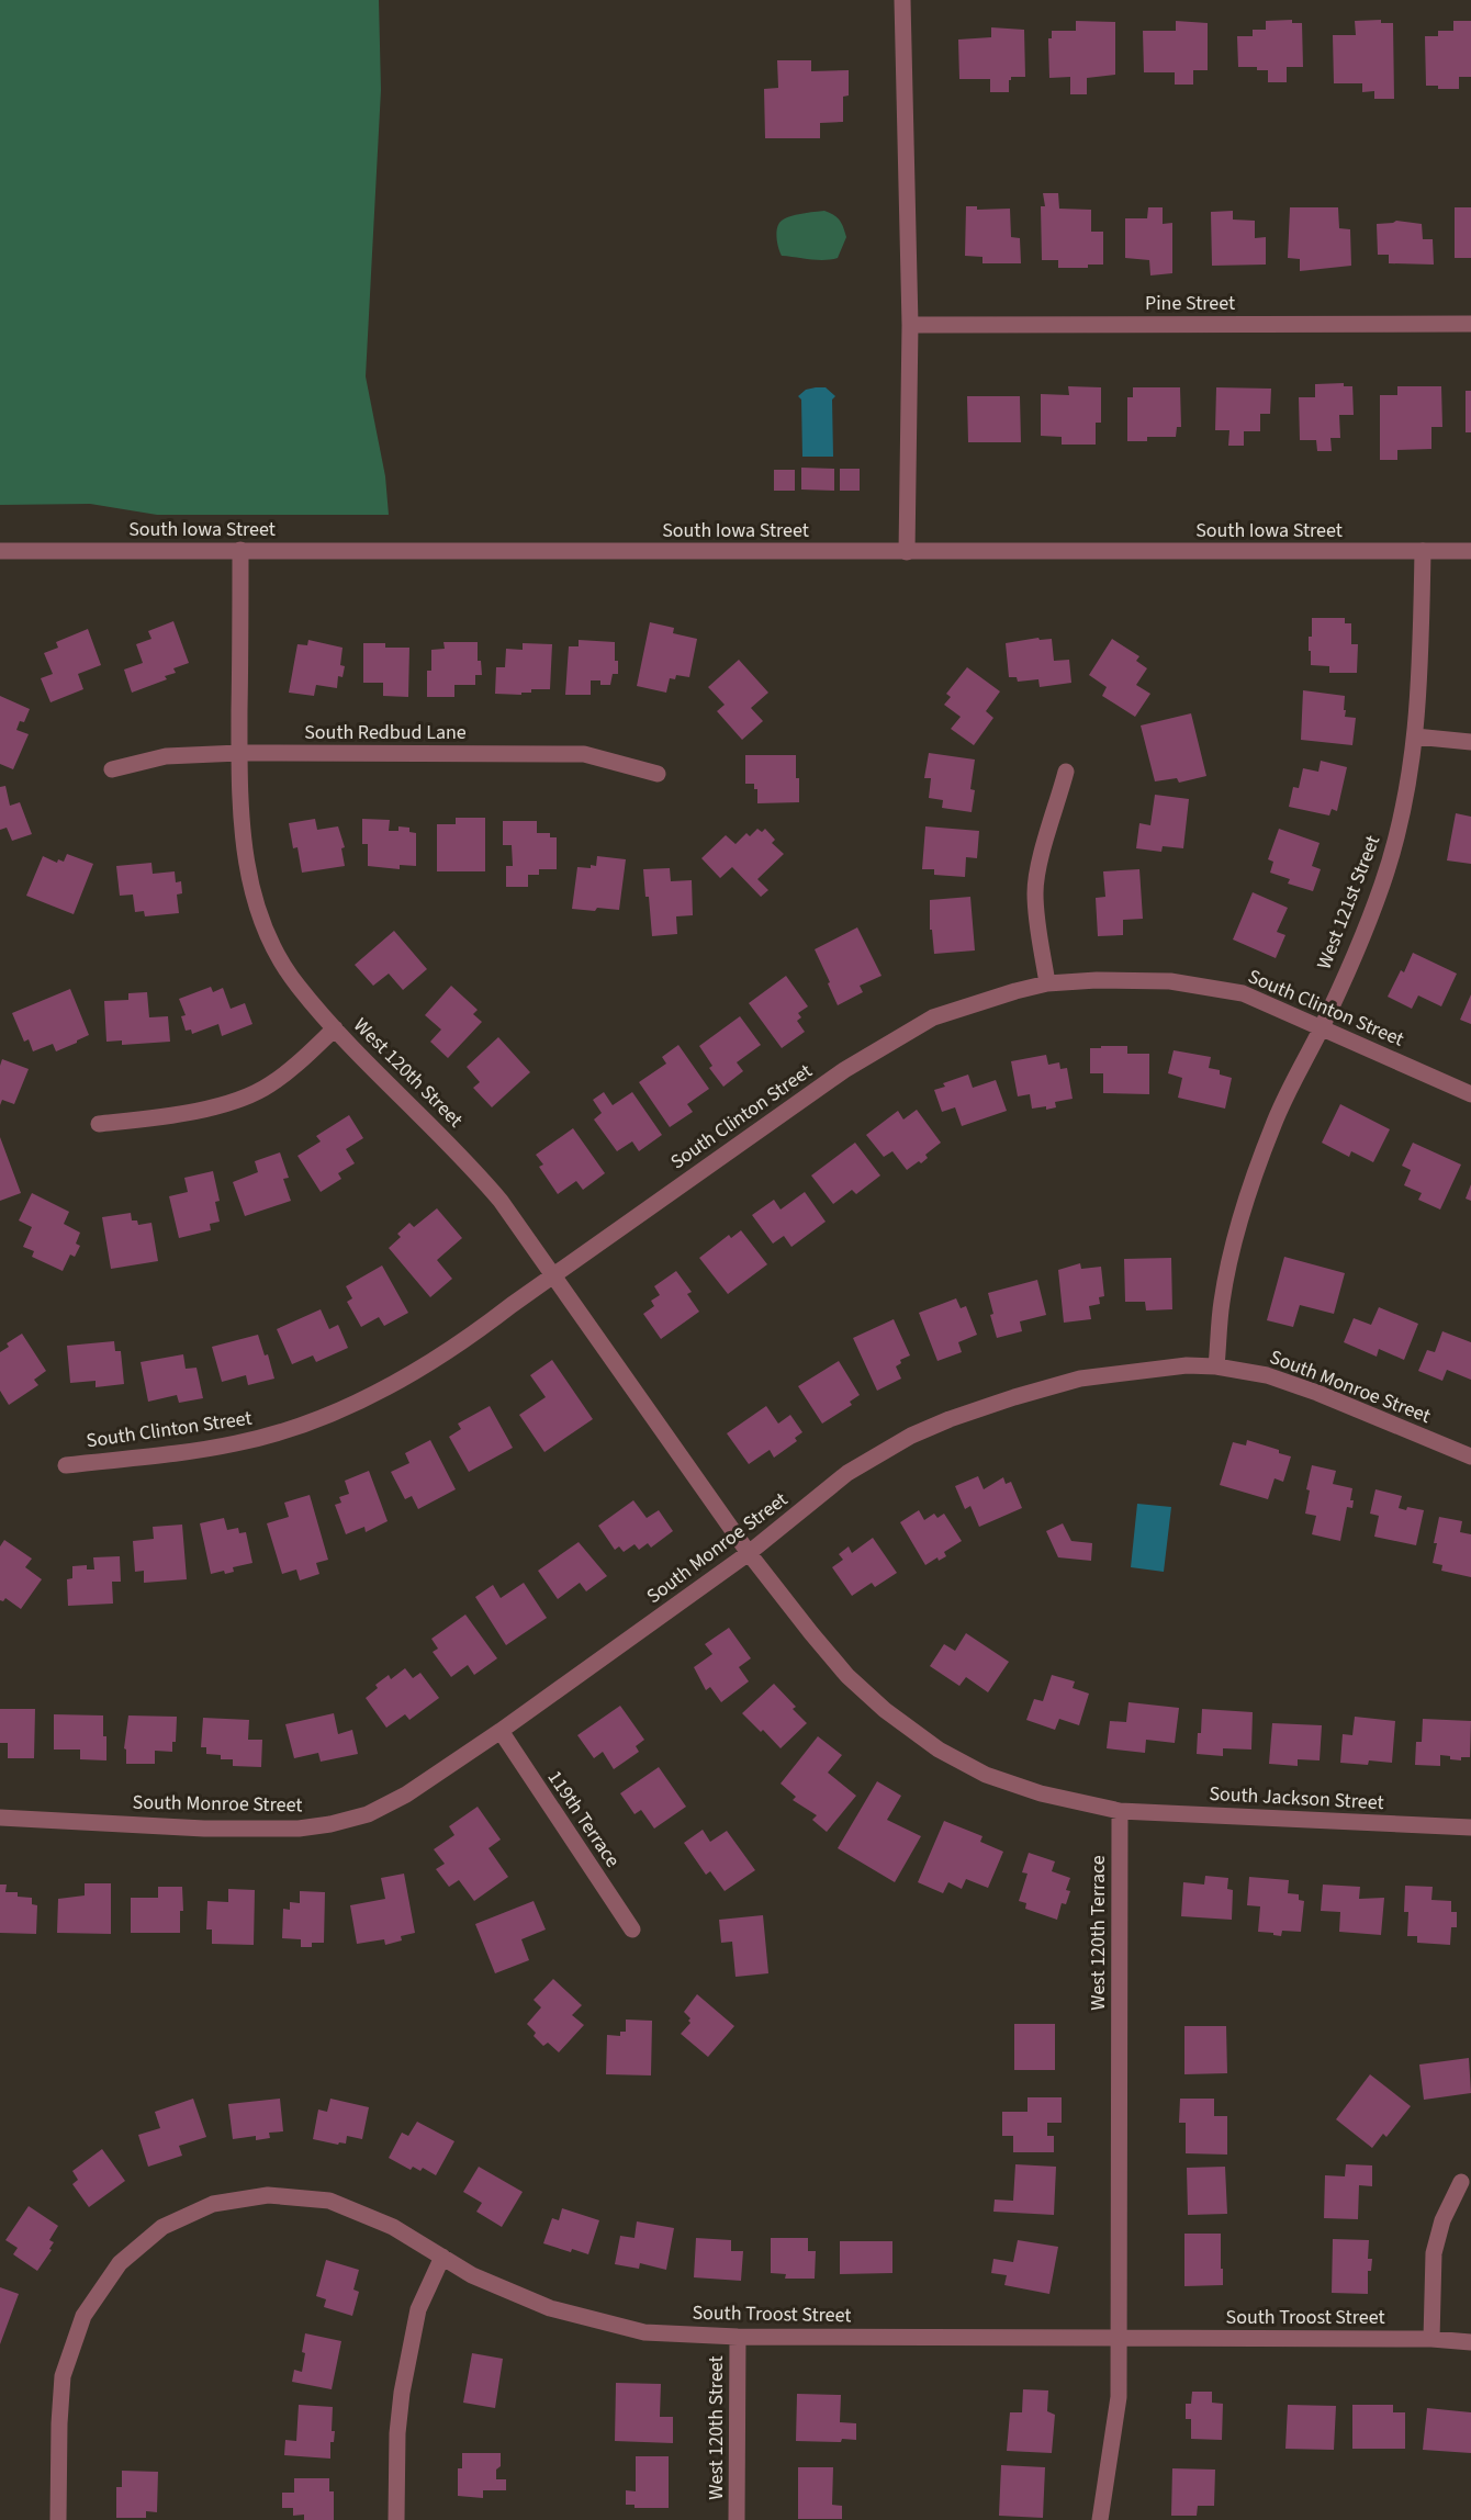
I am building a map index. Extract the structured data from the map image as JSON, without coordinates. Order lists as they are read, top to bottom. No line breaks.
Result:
{"streets":{"street":["Pine Street","South Iowa Street","South Redbud Lane","West 121st Street","South Clinton Street","West 120th Street","South Monroe Street","South Jackson Street","119th Terrace","West 120th Terrace","South Troost Street"]},"crossings":[["South Iowa Street","West 121st Street"],["South Iowa Street","West 120th Street"],["South Redbud Lane","West 120th Street"],["West 121st Street","South Clinton Street"],["West 121st Street","South Monroe Street"],["South Clinton Street","West 120th Street"],["West 120th Street","South Monroe Street"],["West 120th Street","South Troost Street"],["South Monroe Street","119th Terrace"],["South Jackson Street","West 120th Terrace"],["West 120th Terrace","South Troost Street"]]}
